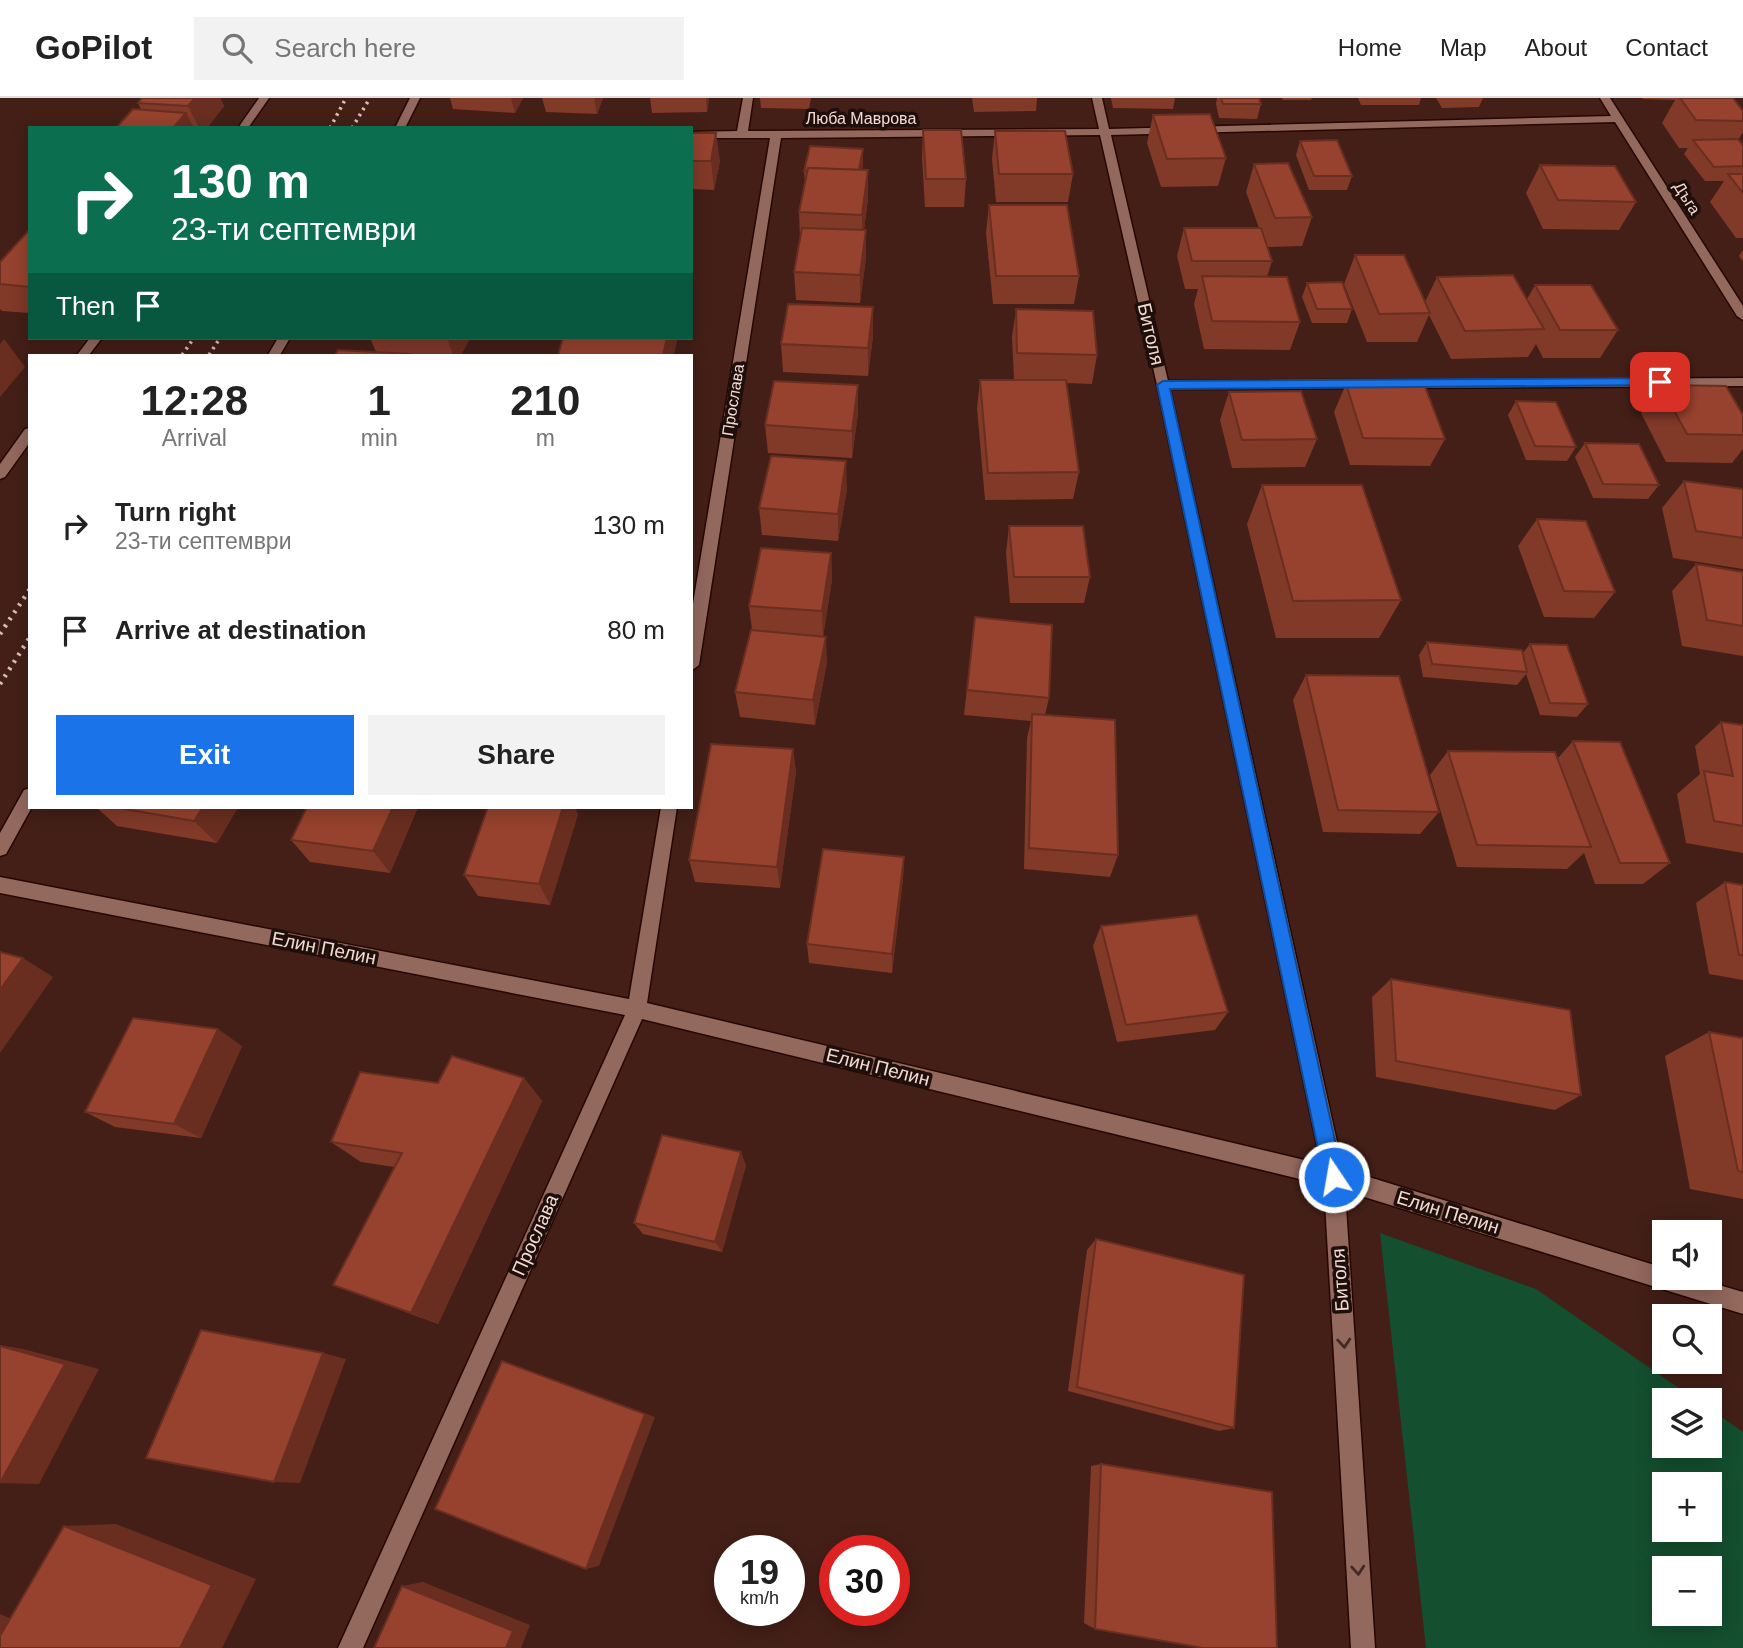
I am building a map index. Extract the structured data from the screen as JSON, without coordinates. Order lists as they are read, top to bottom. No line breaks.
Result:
{"streets":{"street":["Люба Маврова","Дъга","Битоля","Прослава","Елин Пелин"]},"crossings":[["Люба Маврова","Дъга"],["Люба Маврова","Битоля"],["Люба Маврова","Прослава"],["Битоля","Елин Пелин"],["Прослава","Елин Пелин"]],"page":{"header":"GoPilot","search":"Search here","nav":["Home","Map","About","Contact"],"turn":["130 m","23-ти септември"],"then":"Then","eta":["12:28","Arrival","1","min","210","m"],"list":[{"name":"Turn right","note":"23-ти септември","value":"130 m"},{"name":"Arrive at destination","value":"80 m"}],"buttons":["Exit","Share"],"map_buttons":["+","−"],"speed":"19 km/h","limit":"30"}}
